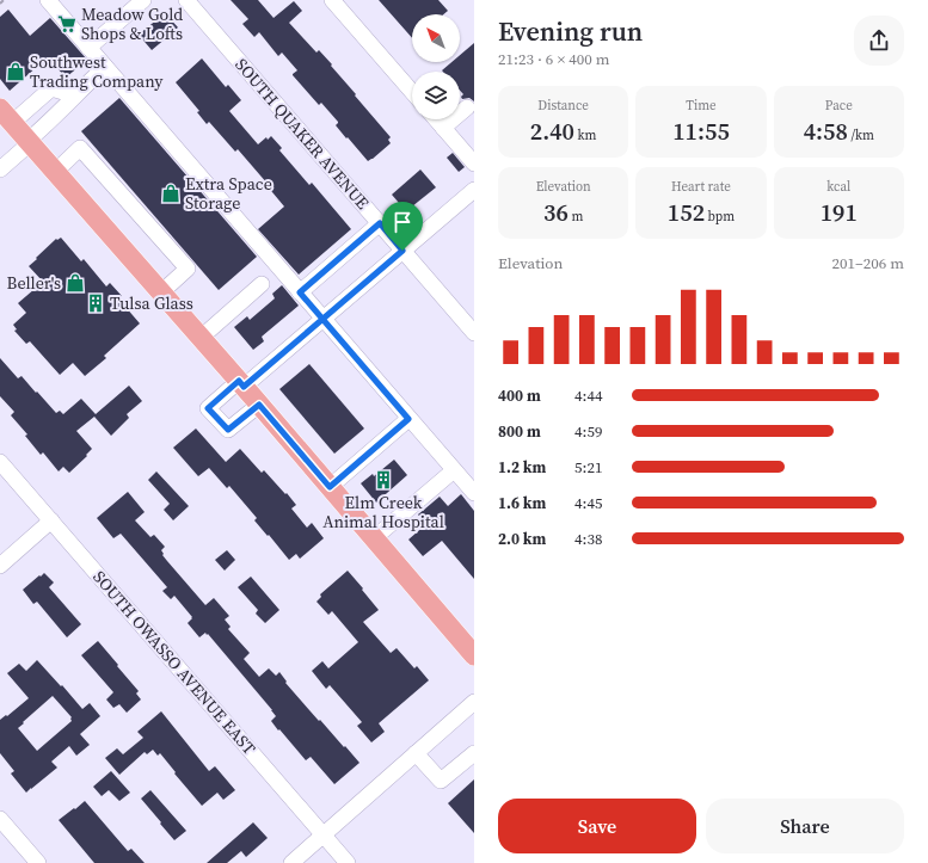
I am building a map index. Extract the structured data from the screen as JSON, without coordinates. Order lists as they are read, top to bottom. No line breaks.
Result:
{"streets":{"street":["SOUTH QUAKER AVENUE","SOUTH OWASSO AVENUE EAST"]},"places":{"supermarket":["Meadow Gold Shops & Lofts"],"shop":["Southwest Trading Company","Extra Space Storage","Beller's"],"building":["Tulsa Glass","Elm Creek Animal Hospital"]},"north":"top left","page":{"heading":["Evening run","21:23 · 6 × 400 m"],"stats":[["Distance","2.40 km"],["Time","11:55"],["Pace","4:58 /km"],["Elevation","36 m"],["Heart rate","152 bpm"],["kcal","191"]],"chart":["Elevation","201–206 m"],"list":[{"name":"400 m","note":"4:44"},{"name":"800 m","note":"4:59"},{"name":"1.2 km","note":"5:21"},{"name":"1.6 km","note":"4:45"},{"name":"2.0 km","note":"4:38"}],"buttons":["Save","Share"]}}
